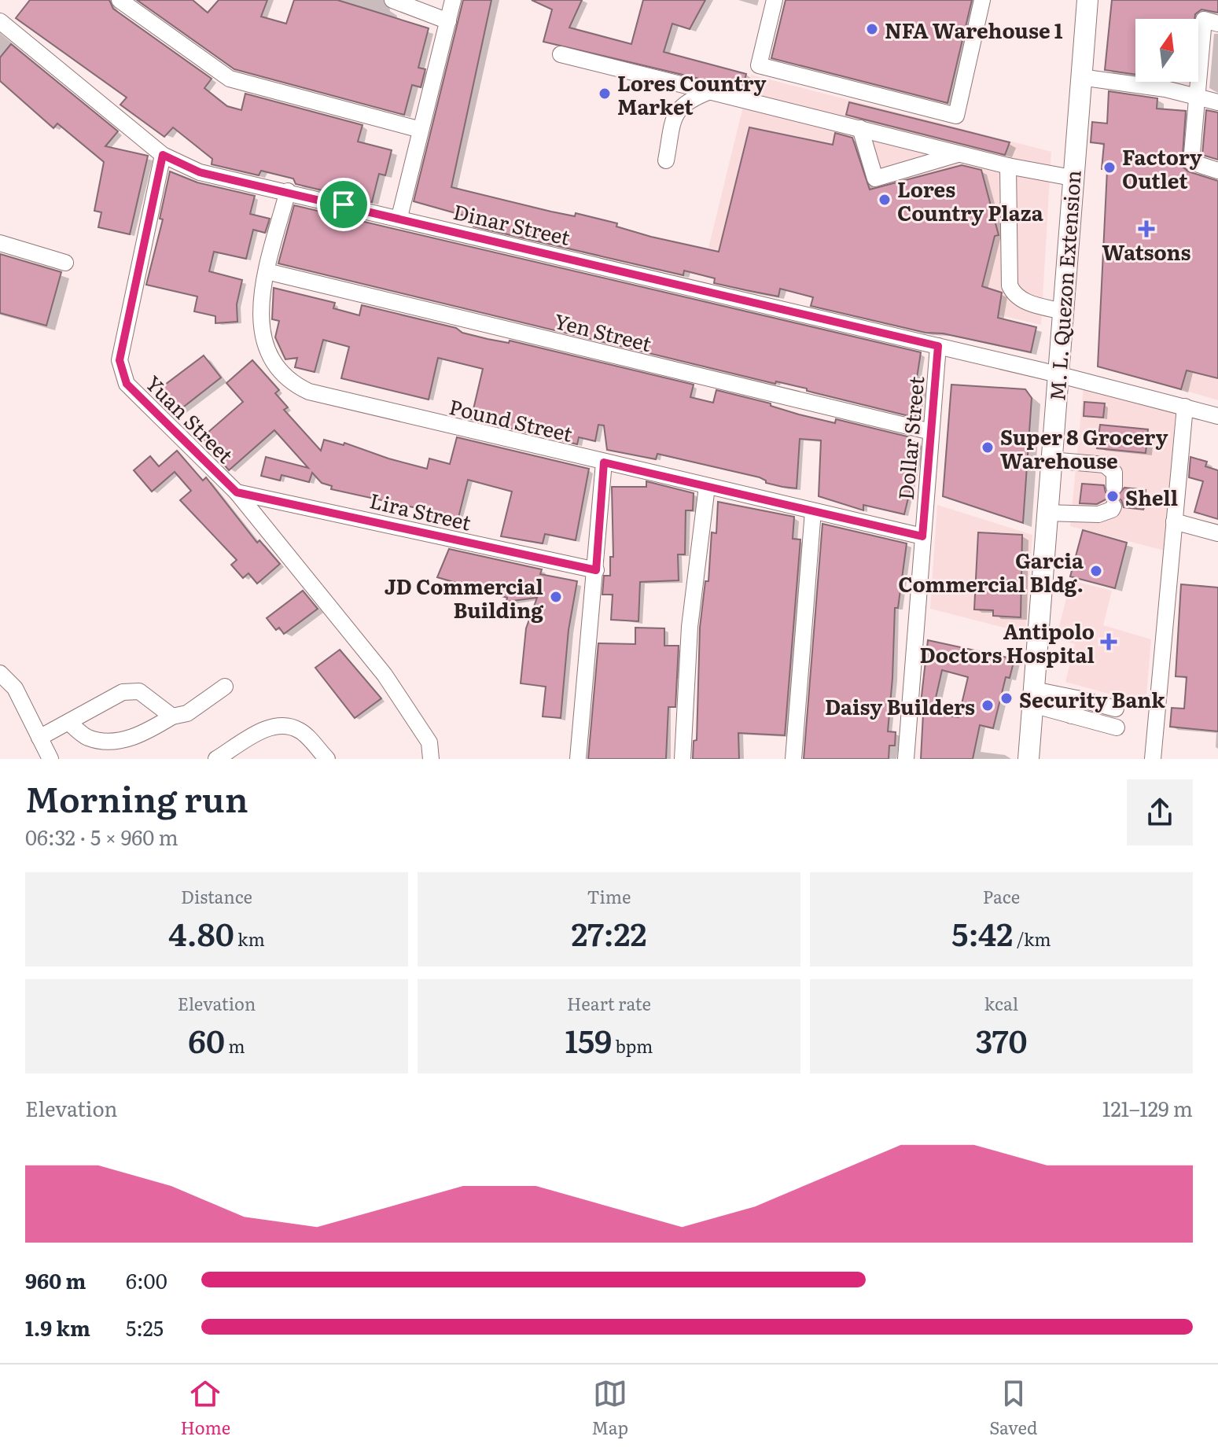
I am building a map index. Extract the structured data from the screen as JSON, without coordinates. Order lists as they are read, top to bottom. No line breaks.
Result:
{"streets":{"main road":["M. L. Quezon Extension"],"street":["Dinar Street","Yen Street","Yuan Street","Pound Street","Dollar Street","Lira Street"]},"crossings":[["Dinar Street","M. L. Quezon Extension"],["Dinar Street","Yuan Street"],["Dinar Street","Pound Street"],["Dinar Street","Dollar Street"],["Yen Street","Pound Street"],["Yen Street","Dollar Street"],["Yuan Street","Lira Street"],["Pound Street","Dollar Street"]],"places":{"other":["NFA Warehouse 1","Lores Country Market","Factory Outlet","Lores Country Plaza","Super 8 Grocery Warehouse","Shell","Garcia Commercial Bldg.","JD Commercial Building","Security Bank","Daisy Builders"],"health":["Watsons","Antipolo Doctors Hospital"]},"north":"top","page":{"heading":["Morning run","06:32 · 5 × 960 m"],"stats":[["Distance","4.80 km"],["Time","27:22"],["Pace","5:42 /km"],["Elevation","60 m"],["Heart rate","159 bpm"],["kcal","370"]],"chart":["Elevation","121–129 m"],"list":[{"name":"960 m","note":"6:00"},{"name":"1.9 km","note":"5:25"}],"tabs":["Home","Map","Saved"]}}
